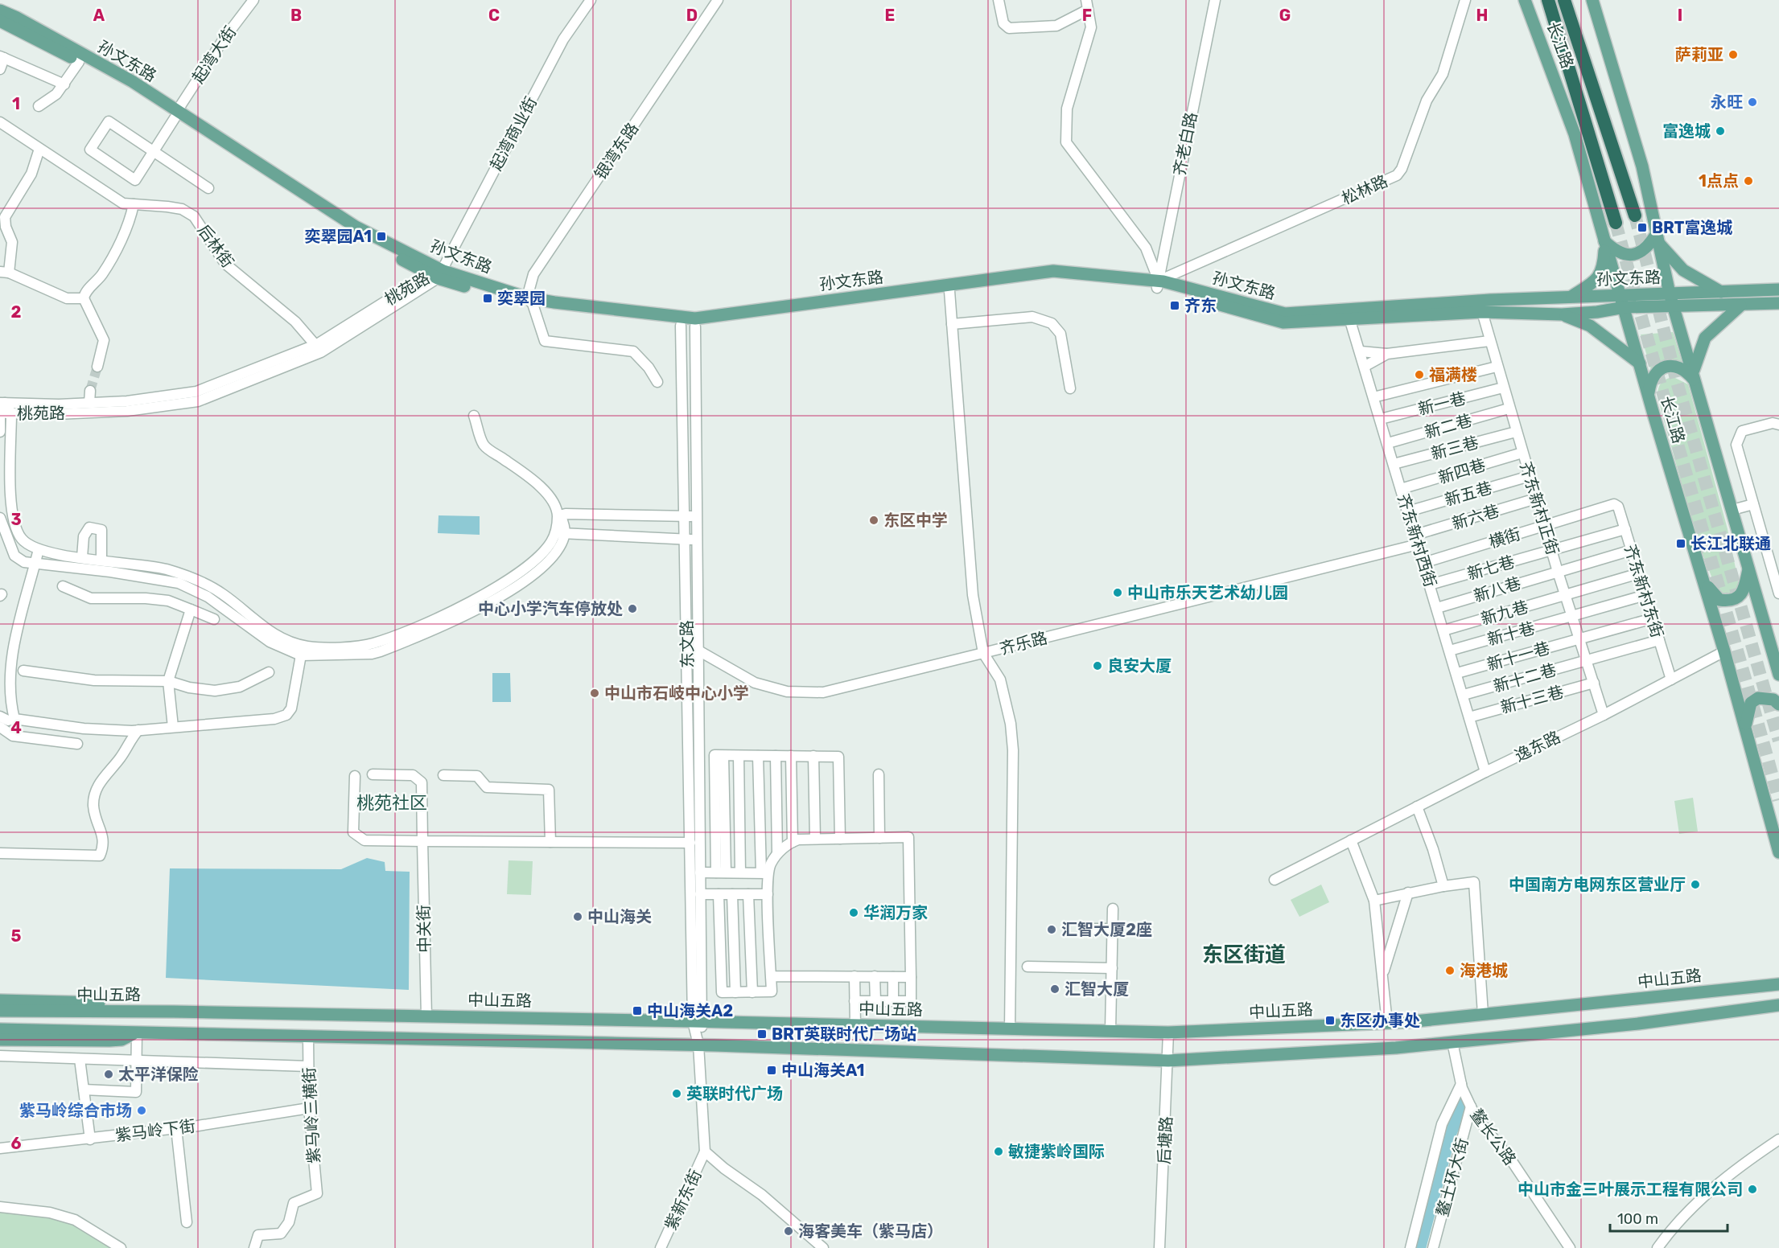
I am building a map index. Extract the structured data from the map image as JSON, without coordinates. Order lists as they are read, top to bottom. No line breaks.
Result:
{"streets":{"highway":["长江路"],"main road":["孙文东路","中山五路"],"street":["起湾大街","起湾商业街","齐老白路","银湾东路","松林路","后林街","桃苑路","新一巷","新二巷","新三巷","新四巷","新五巷","齐东新村正街","新六巷","横街","齐东新村西街","新七巷","新八巷","齐东新村东街","新九巷","新十巷","齐乐路","东文路","新十一巷","新十二巷","新十三巷","逸东路","中关街","紫马岭三横街","紫马岭下街","鳌长公路","后塘路","鳌土环大街","紫新东街"]},"crossings":[["长江路","孙文东路"],["长江路","逸东路"],["起湾大街","孙文东路"],["孙文东路","起湾商业街"],["孙文东路","齐老白路"],["孙文东路","银湾东路"],["孙文东路","松林路"],["孙文东路","桃苑路"],["孙文东路","齐东新村正街"],["孙文东路","齐东新村西街"],["孙文东路","齐乐路"],["孙文东路","东文路"],["起湾商业街","桃苑路"],["齐老白路","松林路"],["后林街","桃苑路"],["新一巷","齐东新村正街"],["新一巷","齐东新村西街"],["新二巷","齐东新村正街"],["新二巷","齐东新村西街"],["新三巷","齐东新村正街"],["新三巷","齐东新村西街"],["新四巷","齐东新村正街"],["新四巷","齐东新村西街"],["新五巷","齐东新村正街"],["新五巷","齐东新村西街"],["齐东新村正街","新六巷"],["齐东新村正街","横街"],["齐东新村正街","新七巷"],["齐东新村正街","新八巷"],["齐东新村正街","新九巷"],["齐东新村正街","新十巷"],["齐东新村正街","新十一巷"],["齐东新村正街","新十二巷"],["齐东新村正街","新十三巷"],["齐东新村正街","逸东路"],["新六巷","齐东新村西街"],["新六巷","齐乐路"],["横街","齐东新村西街"],["横街","齐东新村东街"],["齐东新村西街","新七巷"],["齐东新村西街","新八巷"],["齐东新村西街","新九巷"],["齐东新村西街","新十巷"],["齐东新村西街","齐乐路"],["齐东新村西街","新十一巷"],["齐东新村西街","新十二巷"],["齐东新村西街","新十三巷"],["齐东新村西街","逸东路"],["新七巷","齐东新村东街"],["新八巷","齐东新村东街"],["齐东新村东街","新九巷"],["齐东新村东街","新十巷"],["齐东新村东街","新十一巷"],["齐东新村东街","新十二巷"],["齐东新村东街","逸东路"],["东文路","中山五路"],["中关街","中山五路"],["中山五路","后塘路"],["紫马岭三横街","紫马岭下街"],["鳌长公路","鳌土环大街"]],"districts":["桃苑社区","东区街道"],"places":{"other":["萨莉亚","永旺","富逸城","1点点","福满楼","东区中学","中山市乐天艺术幼儿园","中心小学汽车停放处","良安大厦","中山市石岐中心小学","中国南方电网东区营业厅","华润万家","中山海关","汇智大厦2座","海港城","汇智大厦","太平洋保险","英联时代广场","紫马岭综合市场","敏捷紫岭国际","中山市金三叶展示工程有限公司","海客美车（紫马店）"],"transit":["BRT富逸城","奕翠园A1","奕翠园","齐东","长江北联通","中山海关A2","东区办事处","BRT英联时代广场站","中山海关A1"]},"scale_bar":"100 m","grid":{"columns":["A","B","C","D","E","F","G","H","I"],"rows":["1","2","3","4","5","6"]}}
